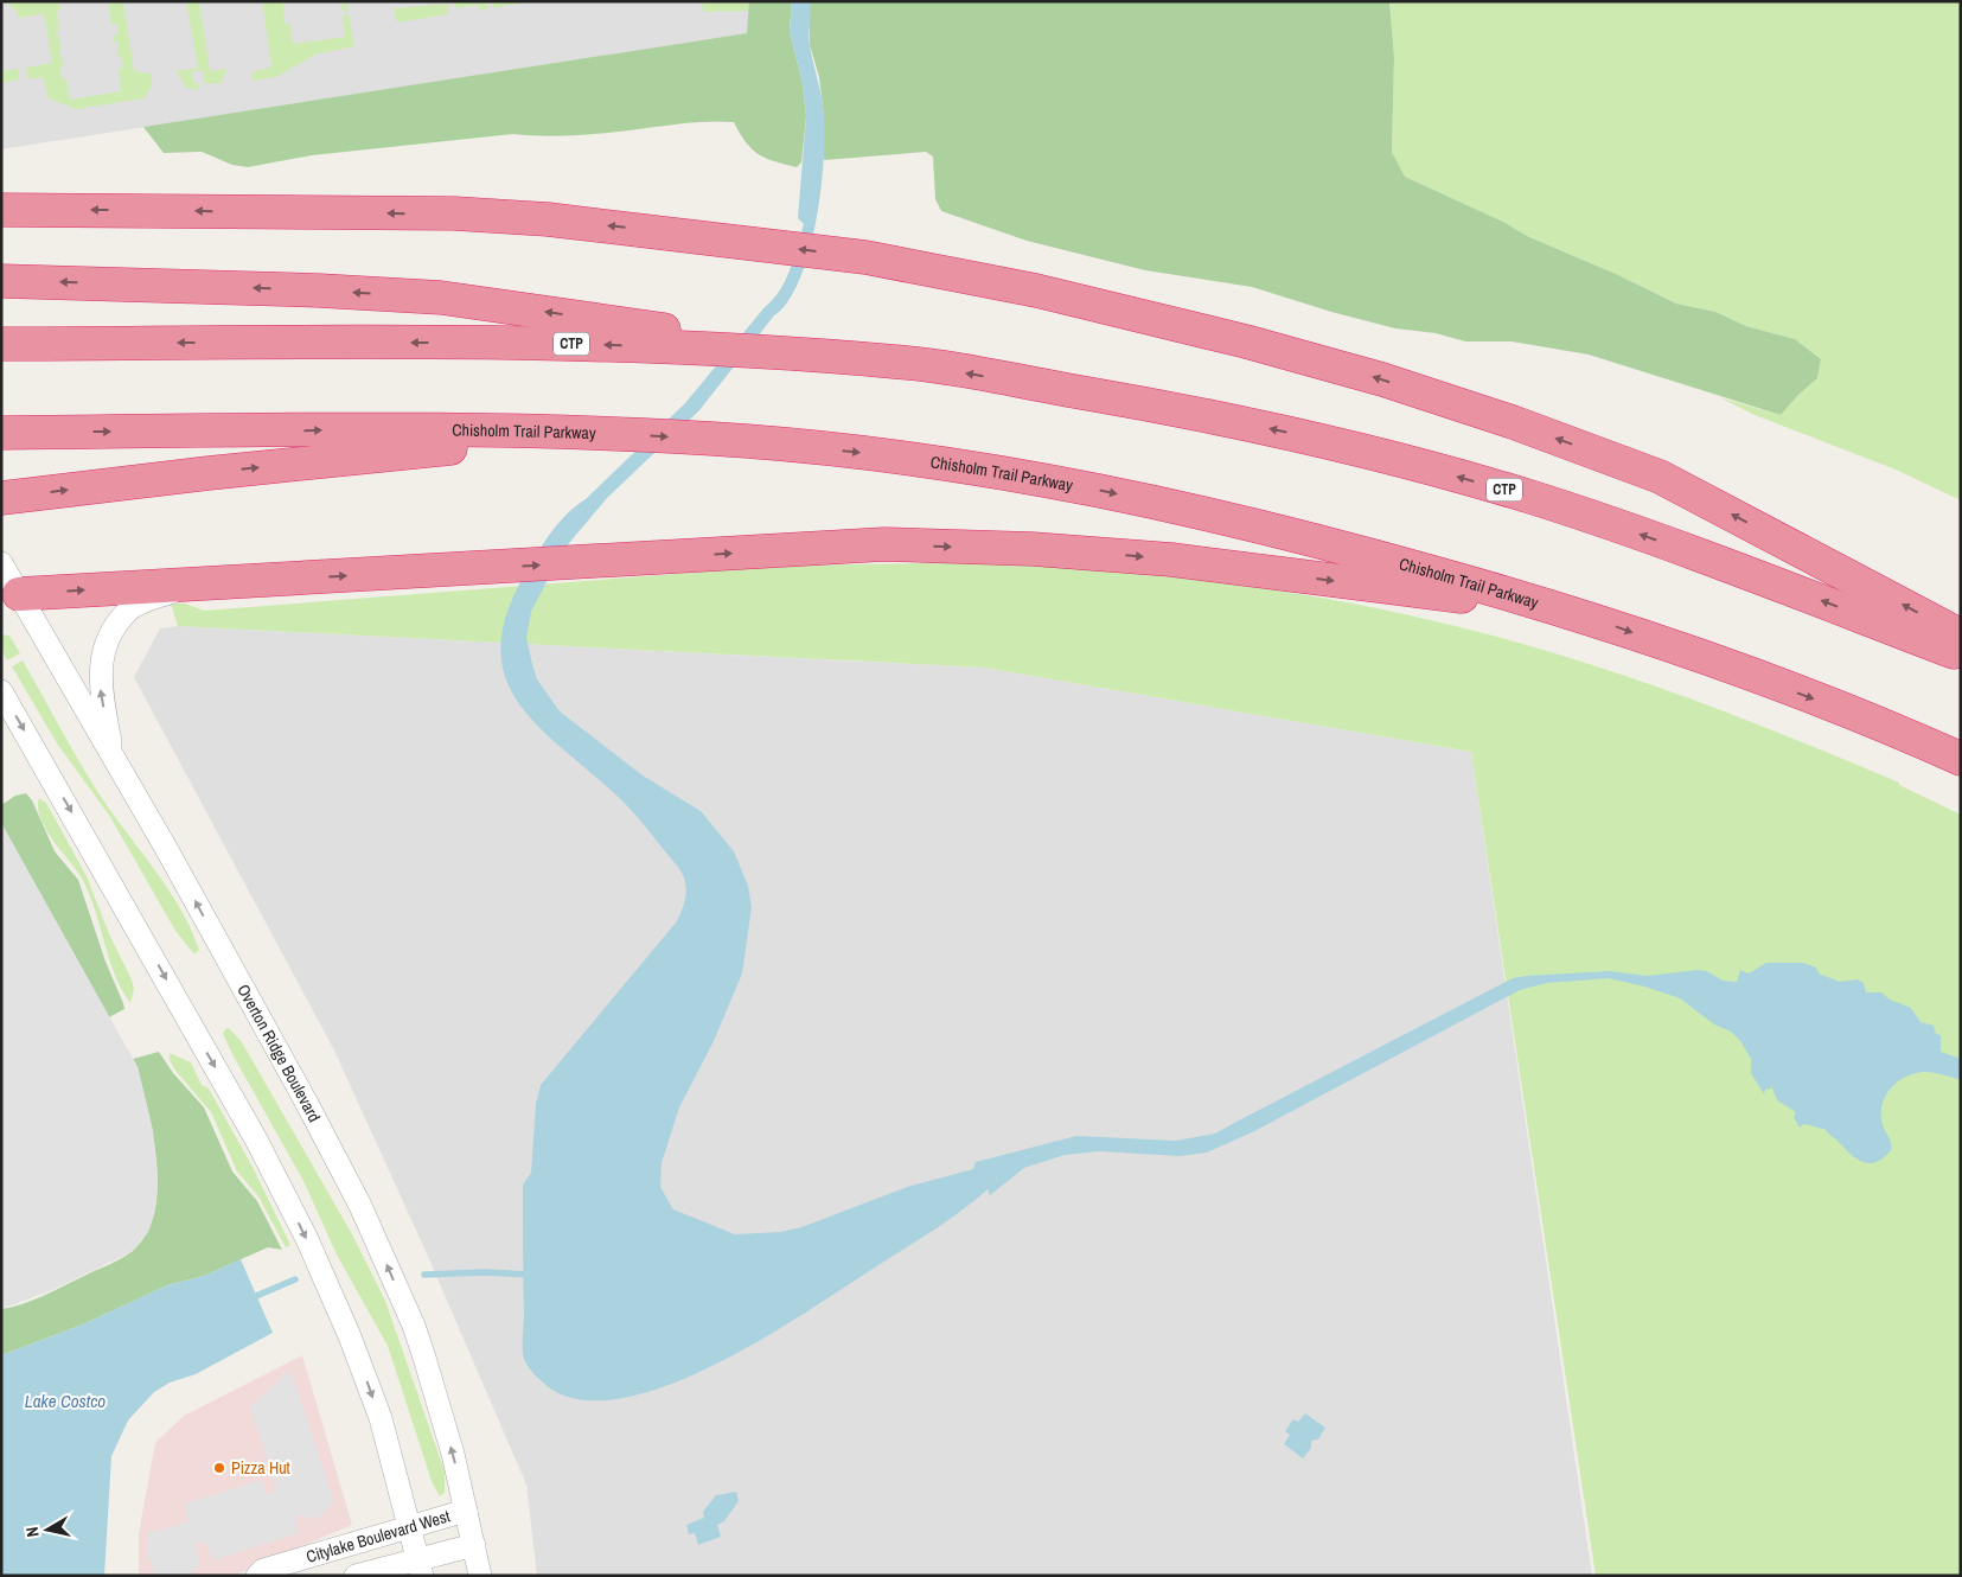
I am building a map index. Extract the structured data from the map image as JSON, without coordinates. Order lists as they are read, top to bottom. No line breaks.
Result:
{"streets":{"highway":["CTP","Chisholm Trail Parkway"],"street":["Overton Ridge Boulevard","Citylake Boulevard West"]},"crossings":[["Overton Ridge Boulevard","Citylake Boulevard West"]],"water":["Lake Costco"],"places":["Pizza Hut"],"north":"left"}
